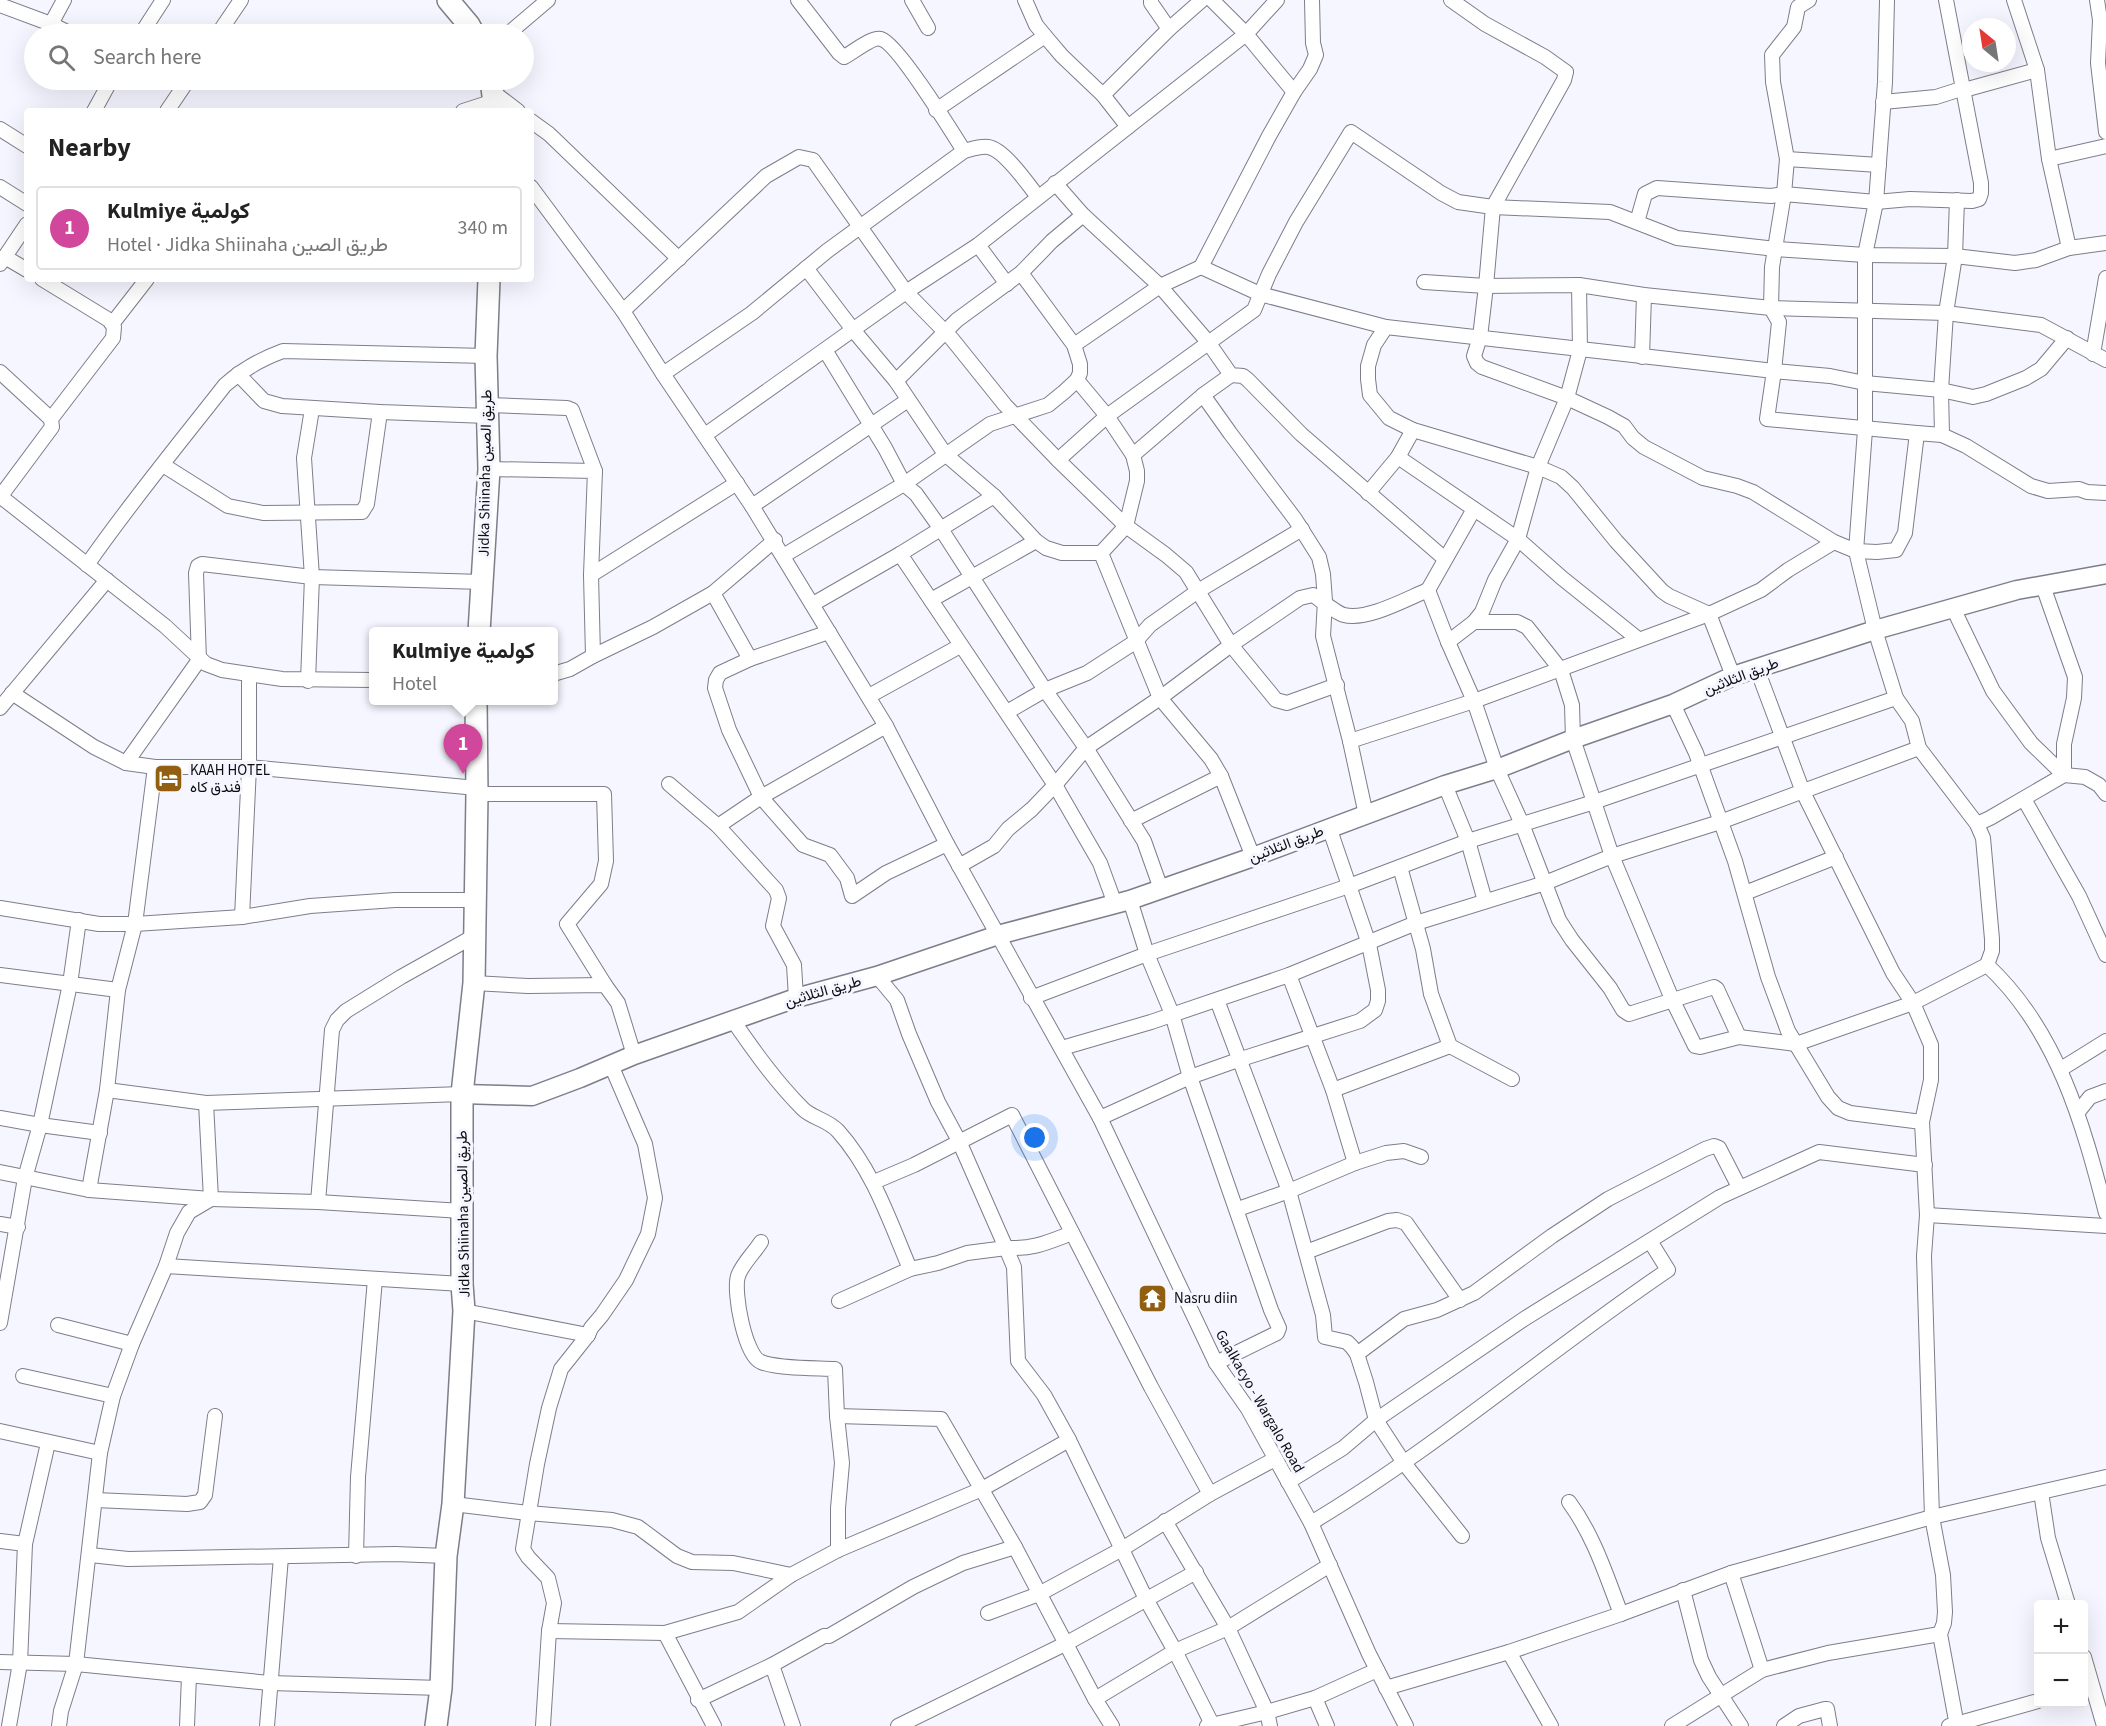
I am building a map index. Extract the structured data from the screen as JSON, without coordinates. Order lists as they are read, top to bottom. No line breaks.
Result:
{"streets":{"main road":["Jidka Shiinaha طريق الصين","طريق الثلاثين"],"street":["Gaalkacyo - Wargalo Road"]},"crossings":[["Jidka Shiinaha طريق الصين","طريق الثلاثين"],["طريق الثلاثين","Gaalkacyo - Wargalo Road"]],"places":{"hotel":["KAAH HOTEL فندق كاه"],"temple":["Nasru diin"]},"north":"top left","page":{"search":"Search here","heading":"Nearby","list":[{"mark":"1","name":"Kulmiye كولمية","note":"Hotel · Jidka Shiinaha طريق الصين","value":"340 m"}],"popup":["Kulmiye كولمية","Hotel"],"pins":"1","map_buttons":["+","−"]}}
